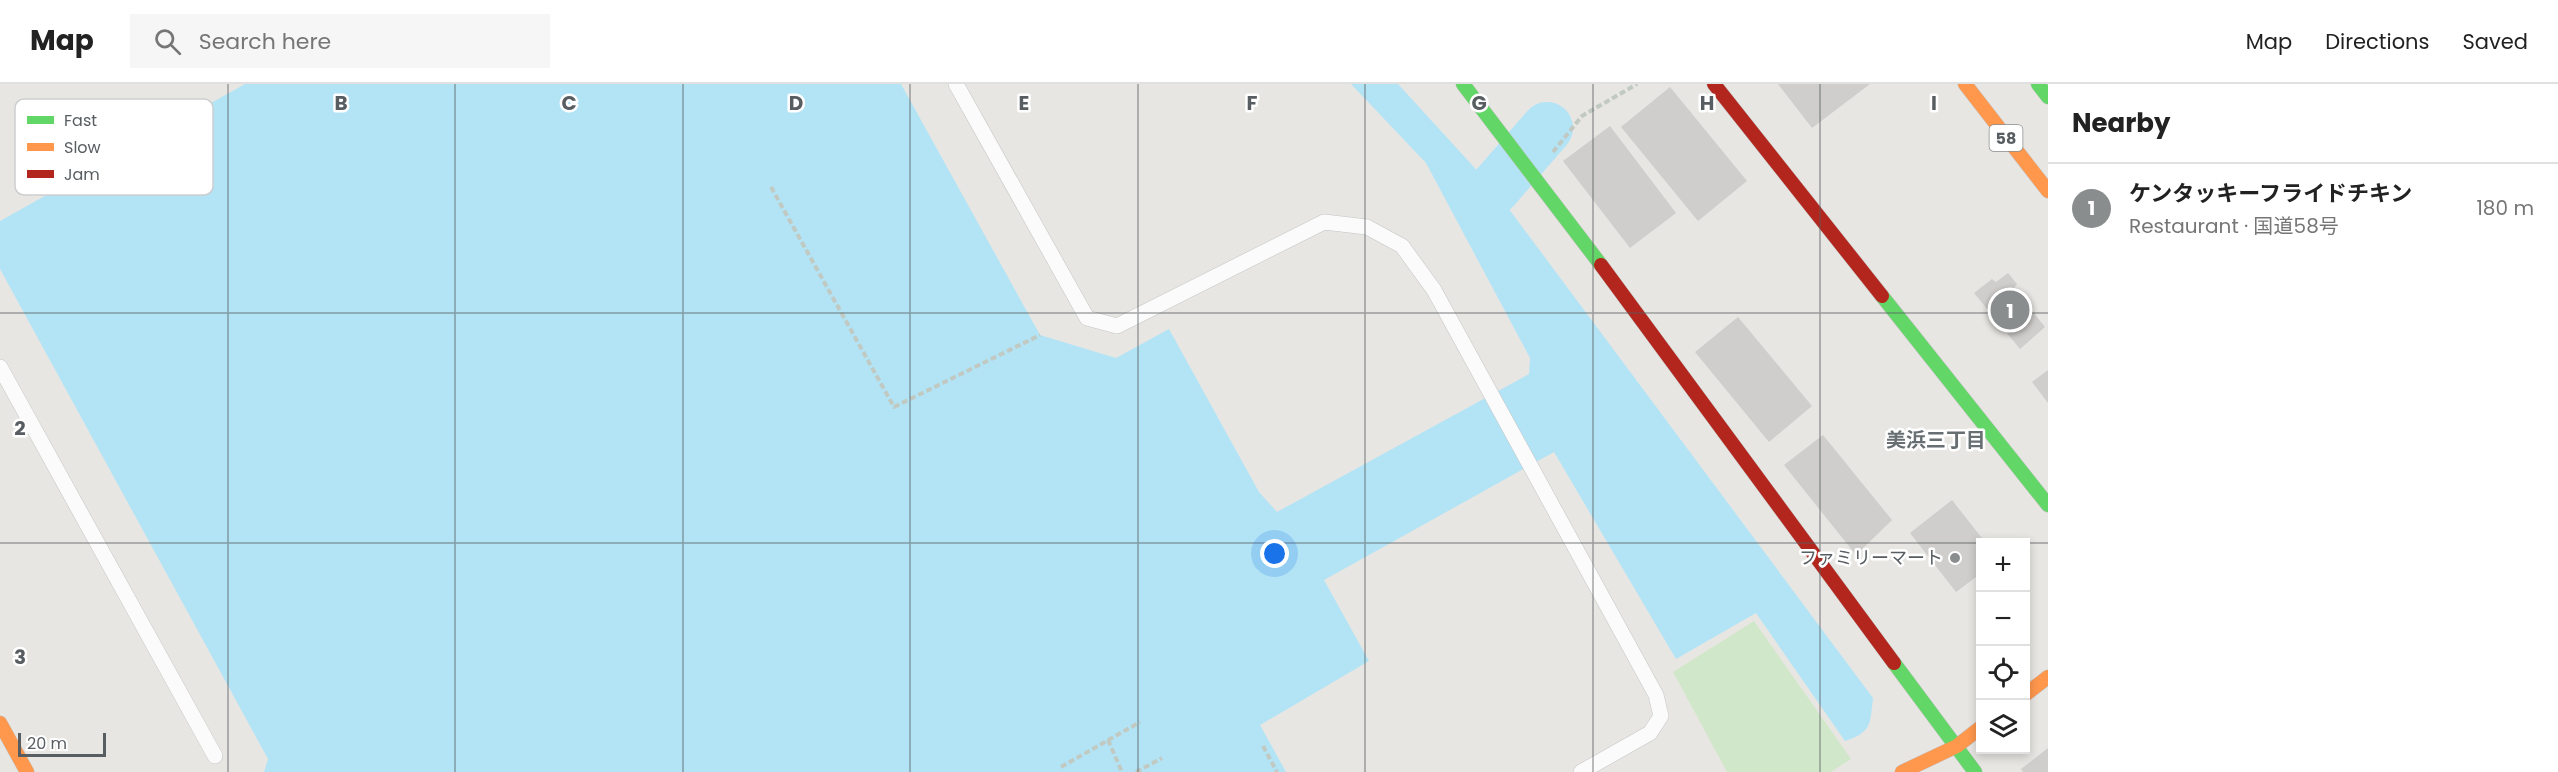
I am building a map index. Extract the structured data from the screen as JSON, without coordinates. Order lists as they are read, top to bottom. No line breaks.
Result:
{"streets":{"main road":["58"]},"districts":["美浜三丁目"],"places":["ファミリーマート"],"legend":["Fast","Slow","Jam"],"scale_bar":"20 m","page":{"header":"Map","search":"Search here","nav":["Map","Directions","Saved"],"heading":"Nearby","list":[{"mark":"1","name":"ケンタッキーフライドチキン","note":"Restaurant · 国道58号","value":"180 m"}],"pins":"1","map_buttons":["+","−"],"scale":"20 m"},"grid":{"columns":["B","C","D","E","F","G","H","I"],"rows":["2","3"]}}
